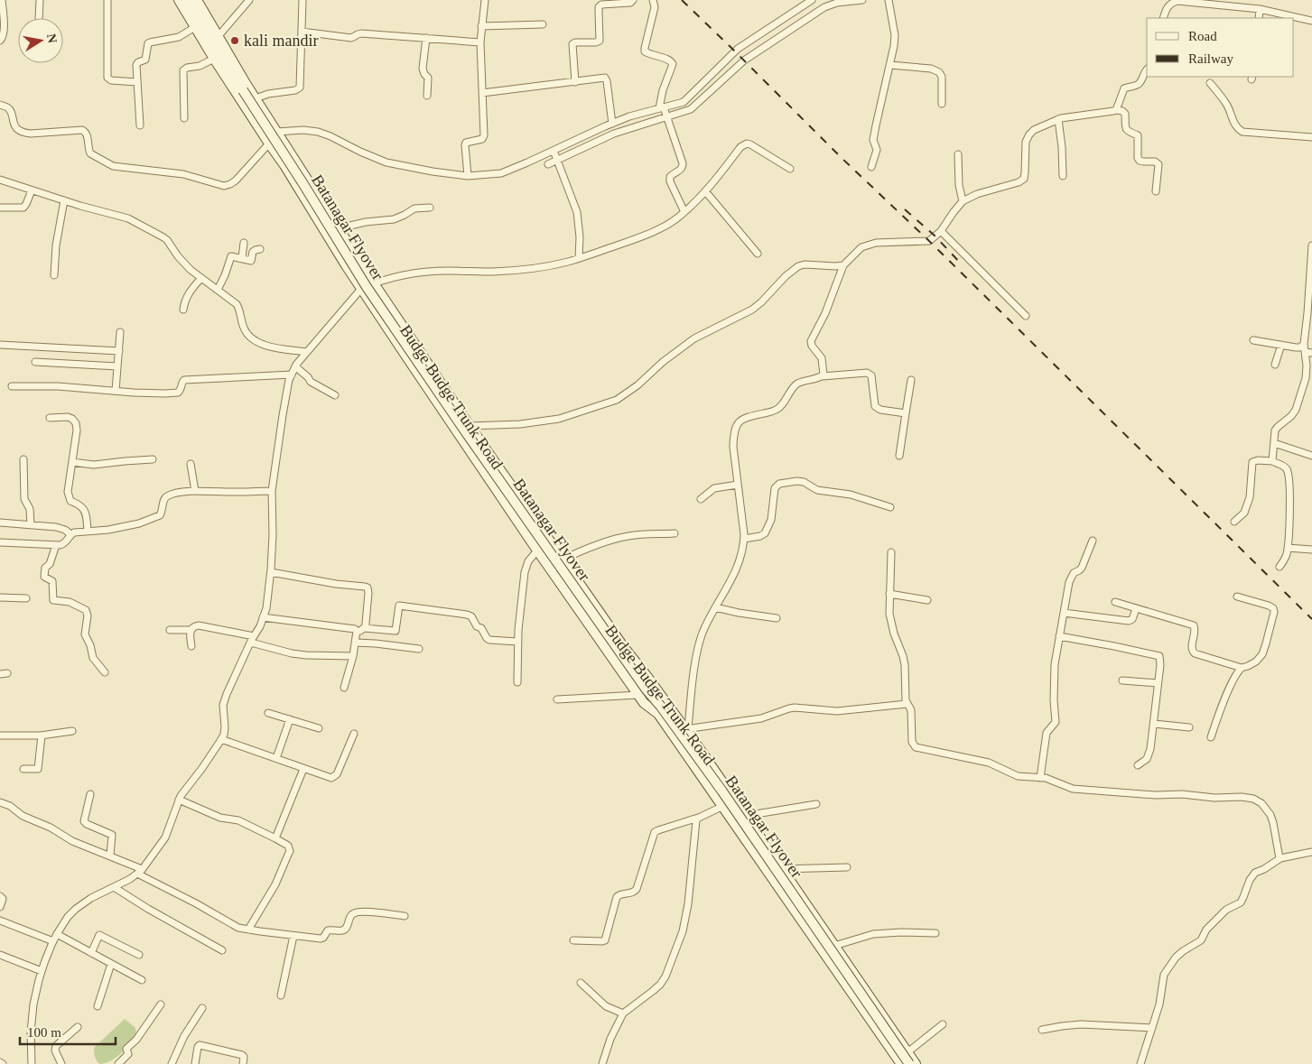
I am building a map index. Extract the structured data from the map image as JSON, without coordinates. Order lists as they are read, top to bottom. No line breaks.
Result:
{"streets":{"street":["Batanagar Flyover","Budge Budge Trunk Road"]},"places":["kali mandir"],"legend":["Road","Railway"],"scale_bar":"100 m","north":"right"}
